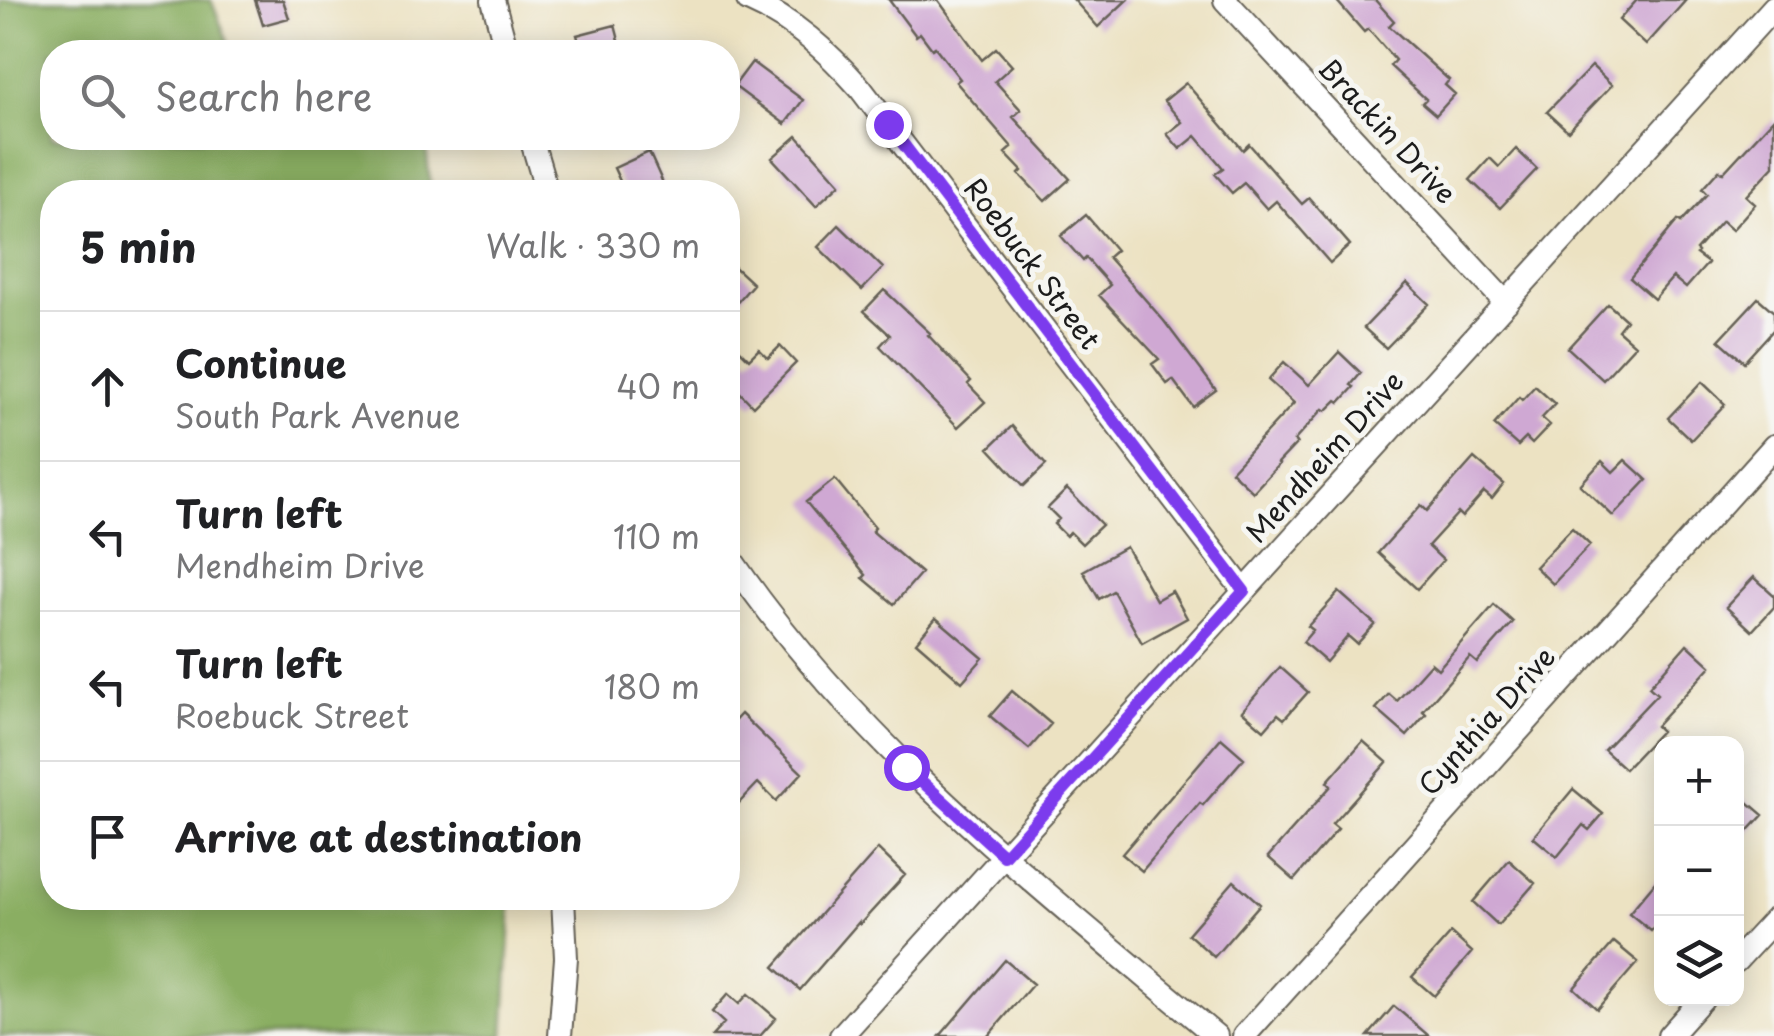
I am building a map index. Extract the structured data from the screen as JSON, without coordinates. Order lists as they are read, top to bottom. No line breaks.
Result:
{"streets":{"street":["Brackin Drive","Roebuck Street","Mendheim Drive","Cynthia Drive"]},"crossings":[["Brackin Drive","Mendheim Drive"],["Roebuck Street","Mendheim Drive"]],"page":{"search":"Search here","heading":["5 min","Walk · 330 m"],"list":[["Continue","South Park Avenue","40 m"],["Turn left","Mendheim Drive","110 m"],["Turn left","Roebuck Street","180 m"],"Arrive at destination"],"map_buttons":["+","−"]}}
